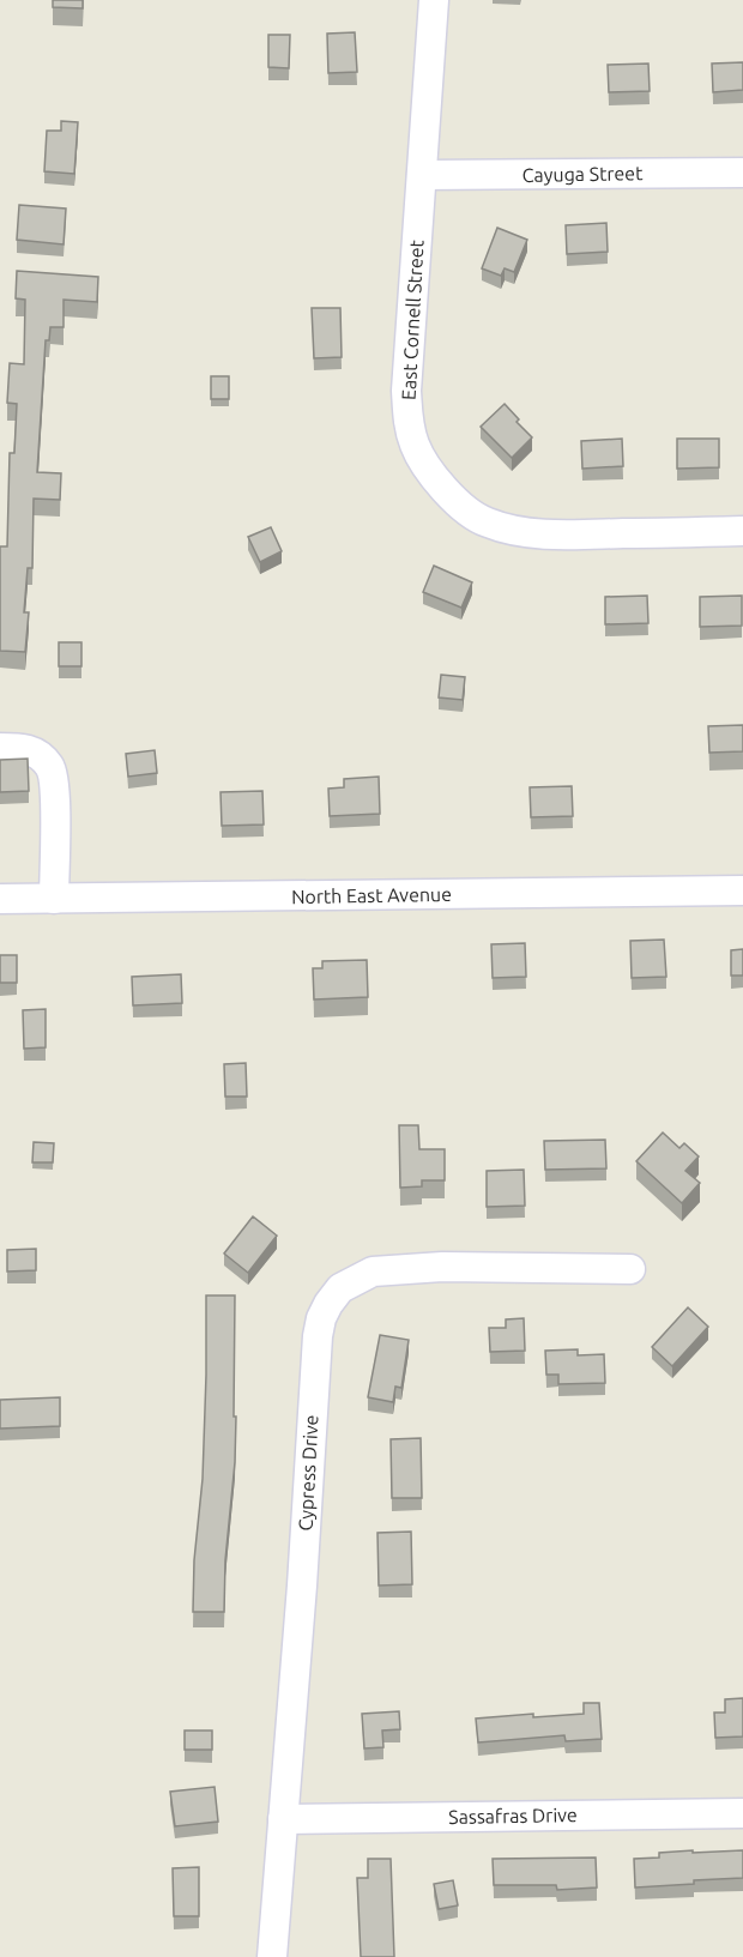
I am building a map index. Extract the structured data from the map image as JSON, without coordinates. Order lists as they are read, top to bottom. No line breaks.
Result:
{"streets":{"street":["Cayuga Street","East Cornell Street","North East Avenue","Cypress Drive","Sassafras Drive"]},"crossings":[["Cayuga Street","East Cornell Street"],["Cypress Drive","Sassafras Drive"]]}
